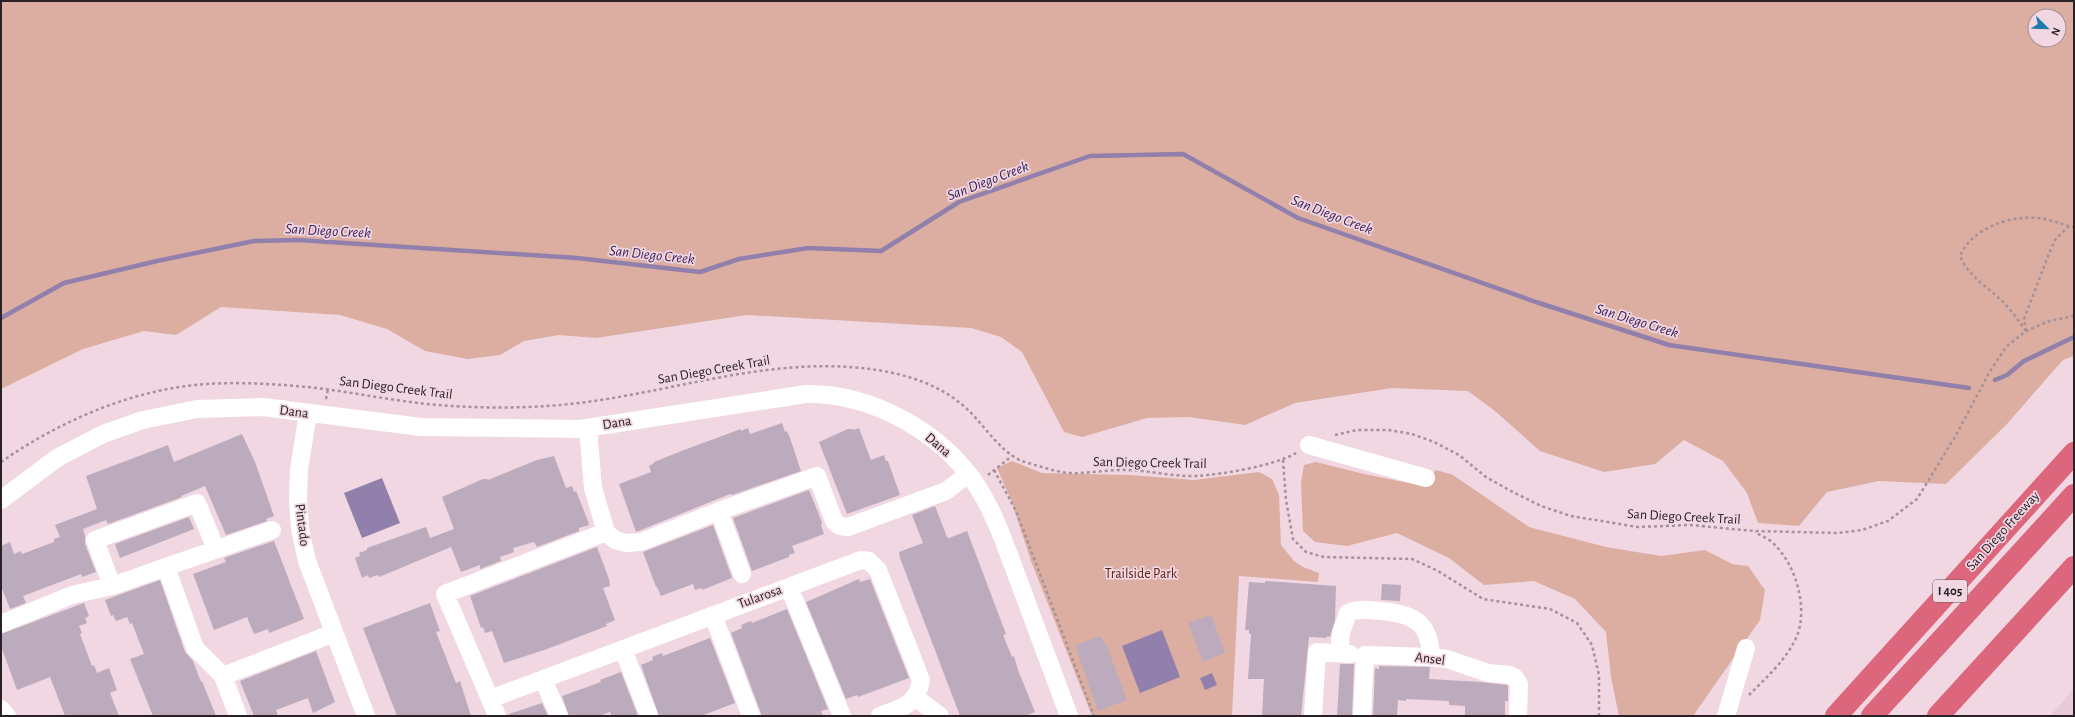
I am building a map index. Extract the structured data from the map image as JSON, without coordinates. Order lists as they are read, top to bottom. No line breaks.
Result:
{"streets":{"highway":["San Diego Freeway","I 405"],"street":["Dana","Pintado","Tularosa","Ansel"],"path":["San Diego Creek Trail"]},"crossings":[["Dana","Pintado"]],"water":["San Diego Creek"],"parks":["Trailside Park"],"north":"bottom right"}
